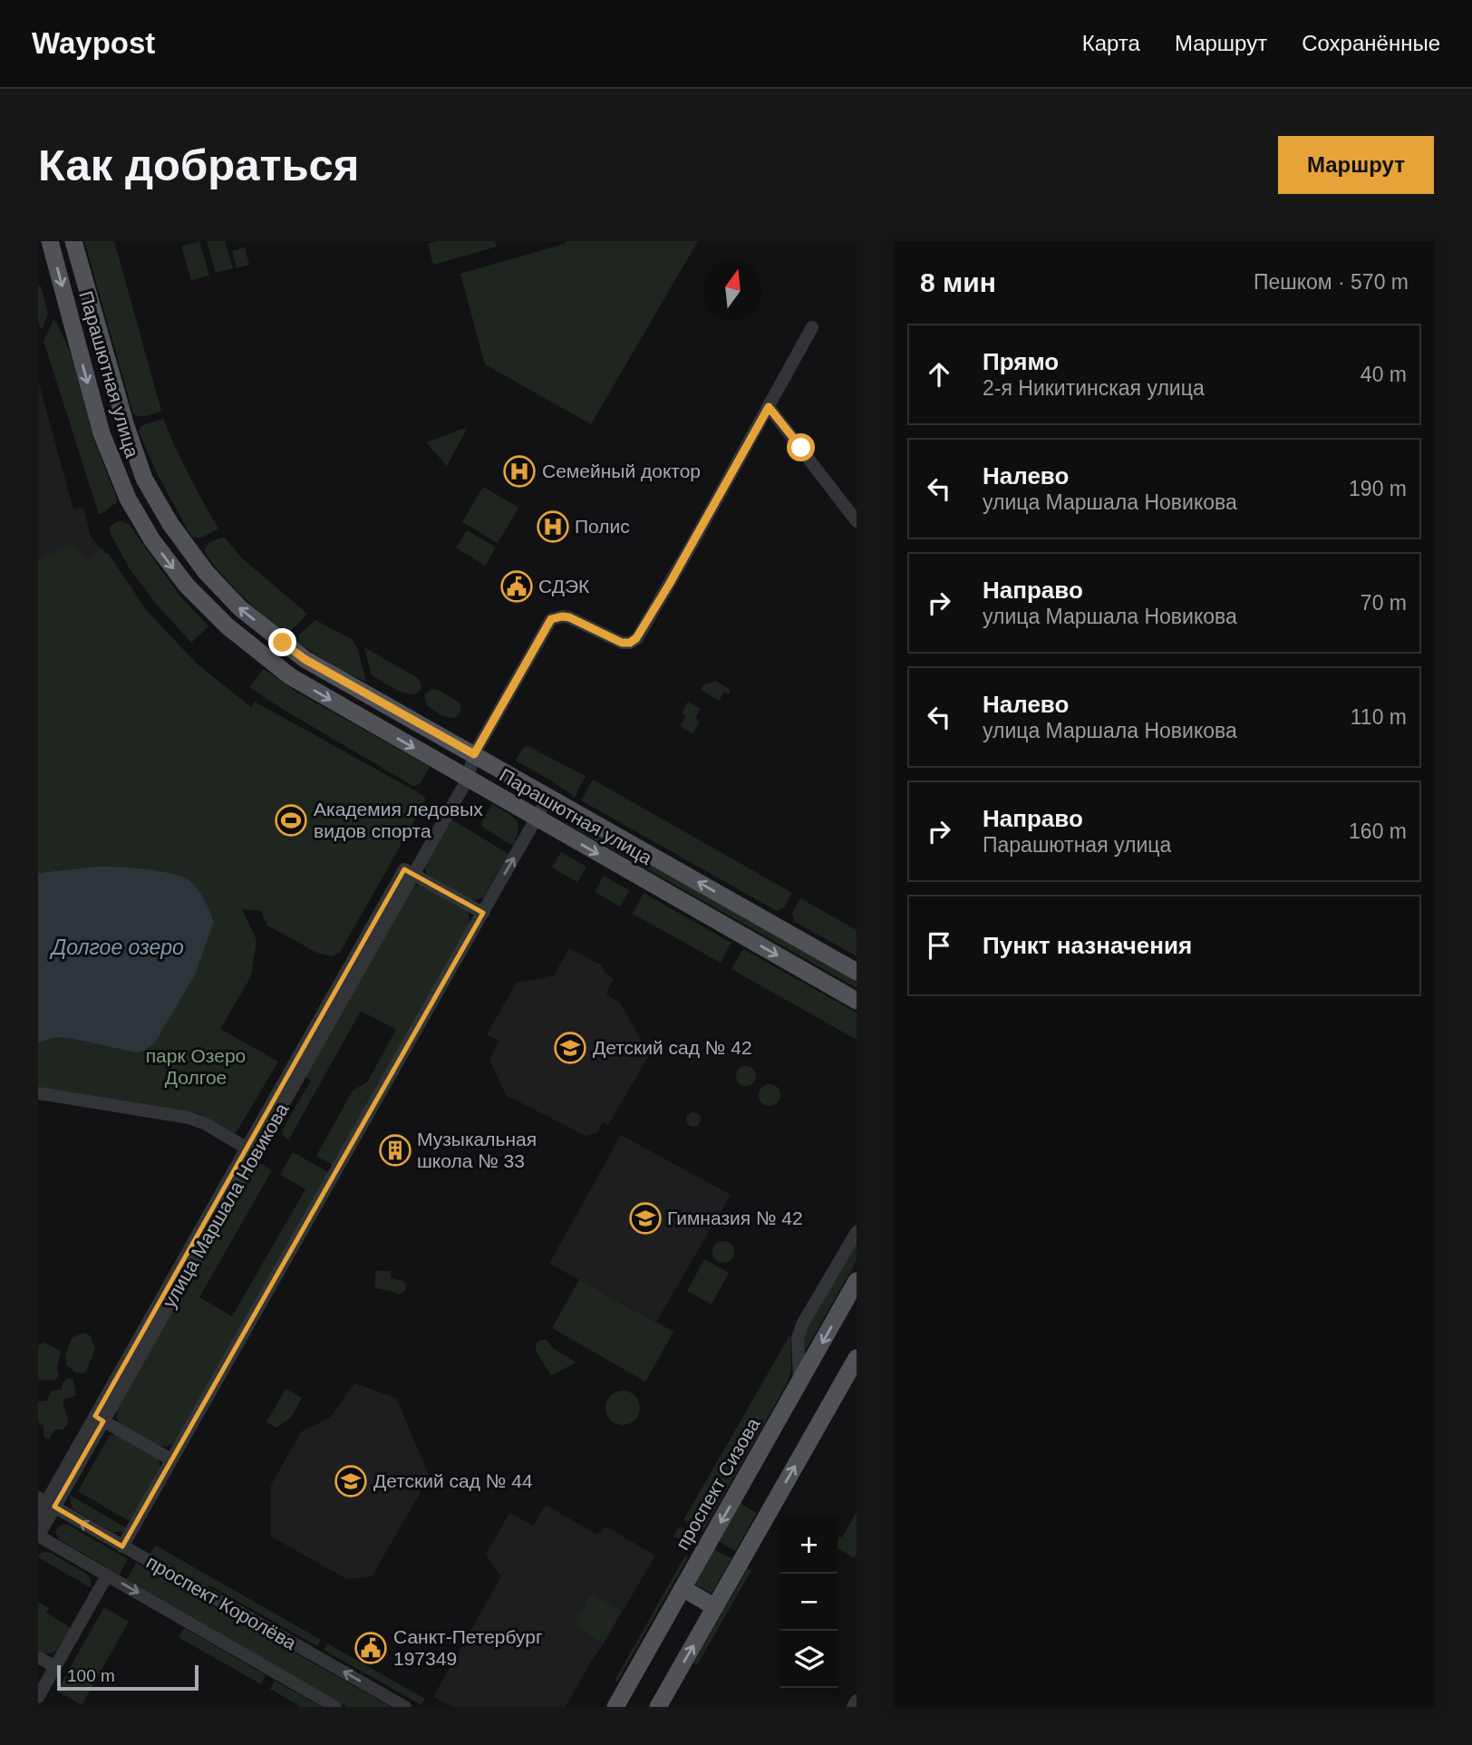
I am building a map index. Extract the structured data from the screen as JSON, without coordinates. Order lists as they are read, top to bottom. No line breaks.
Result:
{"streets":{"main road":["Парашютная улица","проспект Сизова"],"street":["улица Маршала Новикова","проспект Королёва"]},"crossings":[["Парашютная улица","улица Маршала Новикова"],["улица Маршала Новикова","проспект Королёва"]],"water":["Долгое озеро"],"parks":["парк Озеро Долгое"],"places":{"hospital":["Семейный доктор","Полис"],"public building":["СДЭК","Санкт-Петербург 197349"],"sports":["Академия ледовых видов спорта"],"school or university":["Детский сад № 42","Гимназия № 42","Детский сад № 44"],"building":["Музыкальная школа № 33"]},"scale_bar":"100 m","north":"top","page":{"header":"Waypost","nav":["Карта","Маршрут","Сохранённые"],"buttons":"Маршрут","title":"Как добраться","heading":["8 мин","Пешком · 570 m"],"list":[["Прямо","2-я Никитинская улица","40 m"],["Налево","улица Маршала Новикова","190 m"],["Направо","улица Маршала Новикова","70 m"],["Налево","улица Маршала Новикова","110 m"],["Направо","Парашютная улица","160 m"],"Пункт назначения"],"map_buttons":["+","−"],"scale":"100 m"}}
